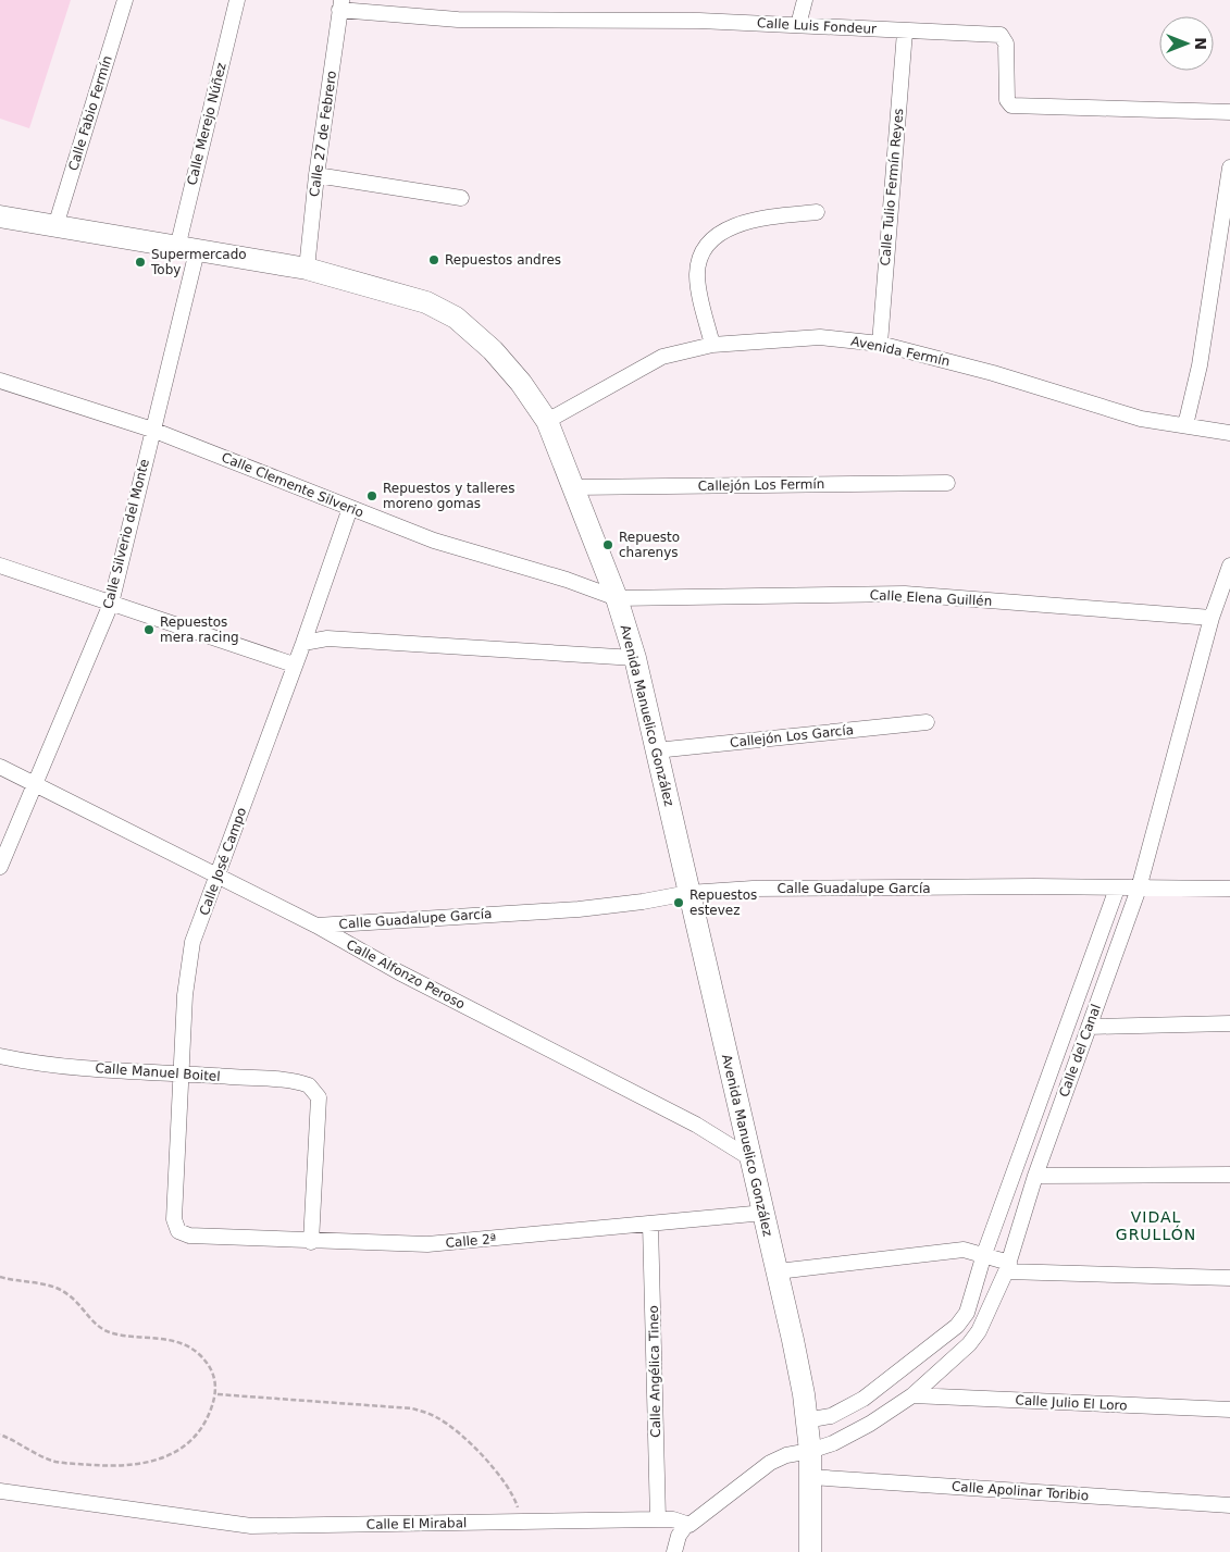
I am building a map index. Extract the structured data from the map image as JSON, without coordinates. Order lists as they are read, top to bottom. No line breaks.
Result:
{"streets":{"street":["Calle Luis Fondeur","Calle Fabio Fermín","Calle Merejo Núñez","Calle 27 de Febrero","Calle Tulio Fermín Reyes","Avenida Fermín","Calle Clemente Silverio","Callejón Los Fermín","Calle Silverio del Monte","Calle Elena Guillén","Avenida Manuelico González","Callejón Los García","Calle José Campo","Calle Guadalupe García","Calle Alfonzo Peroso","Calle del Canal","Calle Manuel Boitel","Calle 2ª","Calle Angélica Tineo","Calle Julio El Loro","Calle Apolinar Toribio","Calle El Mirabal"]},"crossings":[["Calle Luis Fondeur","Calle 27 de Febrero"],["Calle Luis Fondeur","Calle Tulio Fermín Reyes"],["Calle Fabio Fermín","Avenida Manuelico González"],["Calle Merejo Núñez","Calle Silverio del Monte"],["Calle Merejo Núñez","Avenida Manuelico González"],["Calle 27 de Febrero","Avenida Manuelico González"],["Calle Tulio Fermín Reyes","Avenida Fermín"],["Avenida Fermín","Avenida Manuelico González"],["Calle Clemente Silverio","Calle Silverio del Monte"],["Calle Clemente Silverio","Calle Elena Guillén"],["Calle Clemente Silverio","Avenida Manuelico González"],["Calle Clemente Silverio","Calle José Campo"],["Callejón Los Fermín","Avenida Manuelico González"],["Calle Silverio del Monte","Avenida Manuelico González"],["Calle Silverio del Monte","Calle Alfonzo Peroso"],["Calle Elena Guillén","Avenida Manuelico González"],["Calle Elena Guillén","Calle del Canal"],["Avenida Manuelico González","Callejón Los García"],["Avenida Manuelico González","Calle Guadalupe García"],["Avenida Manuelico González","Calle Alfonzo Peroso"],["Avenida Manuelico González","Calle del Canal"],["Avenida Manuelico González","Calle 2ª"],["Avenida Manuelico González","Calle Apolinar Toribio"],["Calle José Campo","Calle Alfonzo Peroso"],["Calle José Campo","Calle Manuel Boitel"],["Calle José Campo","Calle 2ª"],["Calle Guadalupe García","Calle Alfonzo Peroso"],["Calle Guadalupe García","Calle del Canal"],["Calle del Canal","Calle Julio El Loro"],["Calle Manuel Boitel","Calle 2ª"],["Calle 2ª","Calle Angélica Tineo"],["Calle Angélica Tineo","Calle El Mirabal"]],"districts":["VIDAL GRULLÓN"],"places":["Repuestos andres","Supermercado Toby","Repuestos y talleres moreno gomas","Repuesto charenys","Repuestos mera racing","Repuestos estevez"],"north":"right"}
